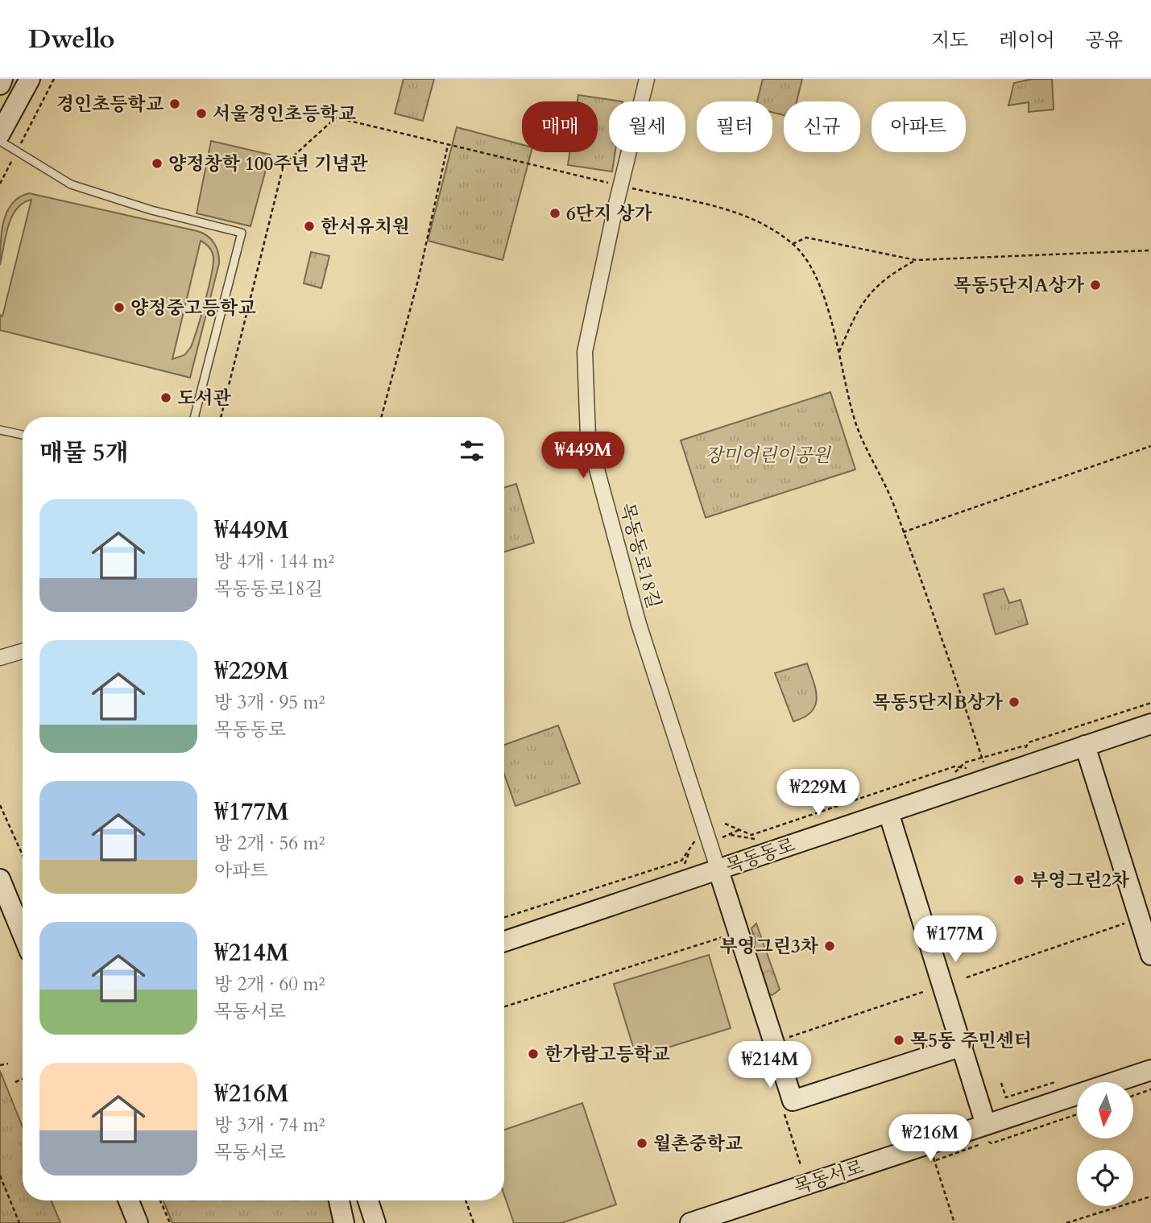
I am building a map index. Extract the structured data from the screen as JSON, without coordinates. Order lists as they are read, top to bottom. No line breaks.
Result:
{"streets":{"main road":["목동동로","목동서로"],"street":["목동동로18길"]},"crossings":[["목동동로18길","목동동로"]],"parks":["장미어린이공원"],"places":["경인초등학교","서울경인초등학교","양정창학 100주년 기념관","6단지 상가","한서유치원","목동5단지A상가","양정중고등학교","도서관","목동5단지B상가","부영그린2차","부영그린3차","목5동 주민센터","한가람고등학교","월촌중학교"],"north":"bottom","page":{"header":"Dwello","nav":["지도","레이어","공유"],"chip":["매매","월세","필터","신규","아파트"],"heading":"매물 5개","price":["₩449M","₩229M","₩177M","₩214M","₩216M"],"list":[{"name":"₩449M","note":"방 4개 · 144 m² · 목동동로18길"},{"name":"₩229M","note":"방 3개 · 95 m² · 목동동로"},{"name":"₩177M","note":"방 2개 · 56 m² · 아파트"},{"name":"₩214M","note":"방 2개 · 60 m² · 목동서로"},{"name":"₩216M","note":"방 3개 · 74 m² · 목동서로"}]}}
